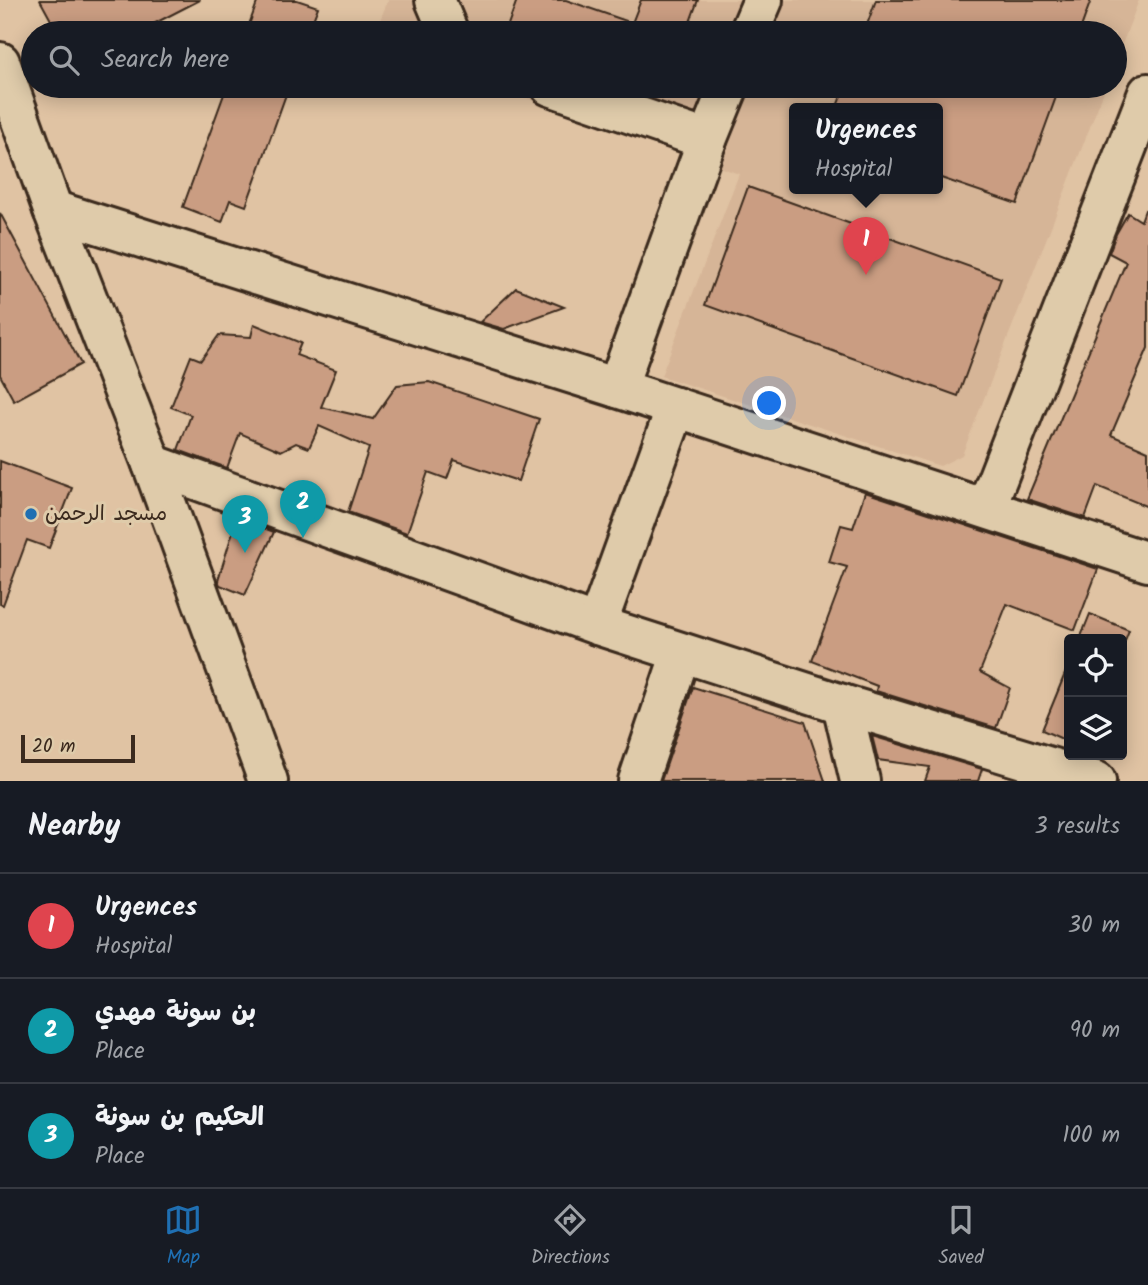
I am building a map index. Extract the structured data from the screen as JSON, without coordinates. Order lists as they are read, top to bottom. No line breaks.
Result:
{"places":["مسجد الرحمن"],"scale_bar":"20 m","page":{"search":"Search here","popup":["Urgences","Hospital"],"pins":["1","2","3"],"scale":"20 m","heading":["Nearby","3 results"],"list":[{"mark":"1","name":"Urgences","note":"Hospital","value":"30 m"},{"mark":"2","name":"بن سونة مهدي","note":"Place","value":"90 m"},{"mark":"3","name":"الحكيم بن سونة","note":"Place","value":"100 m"}],"nav":["Map","Directions","Saved"]}}
